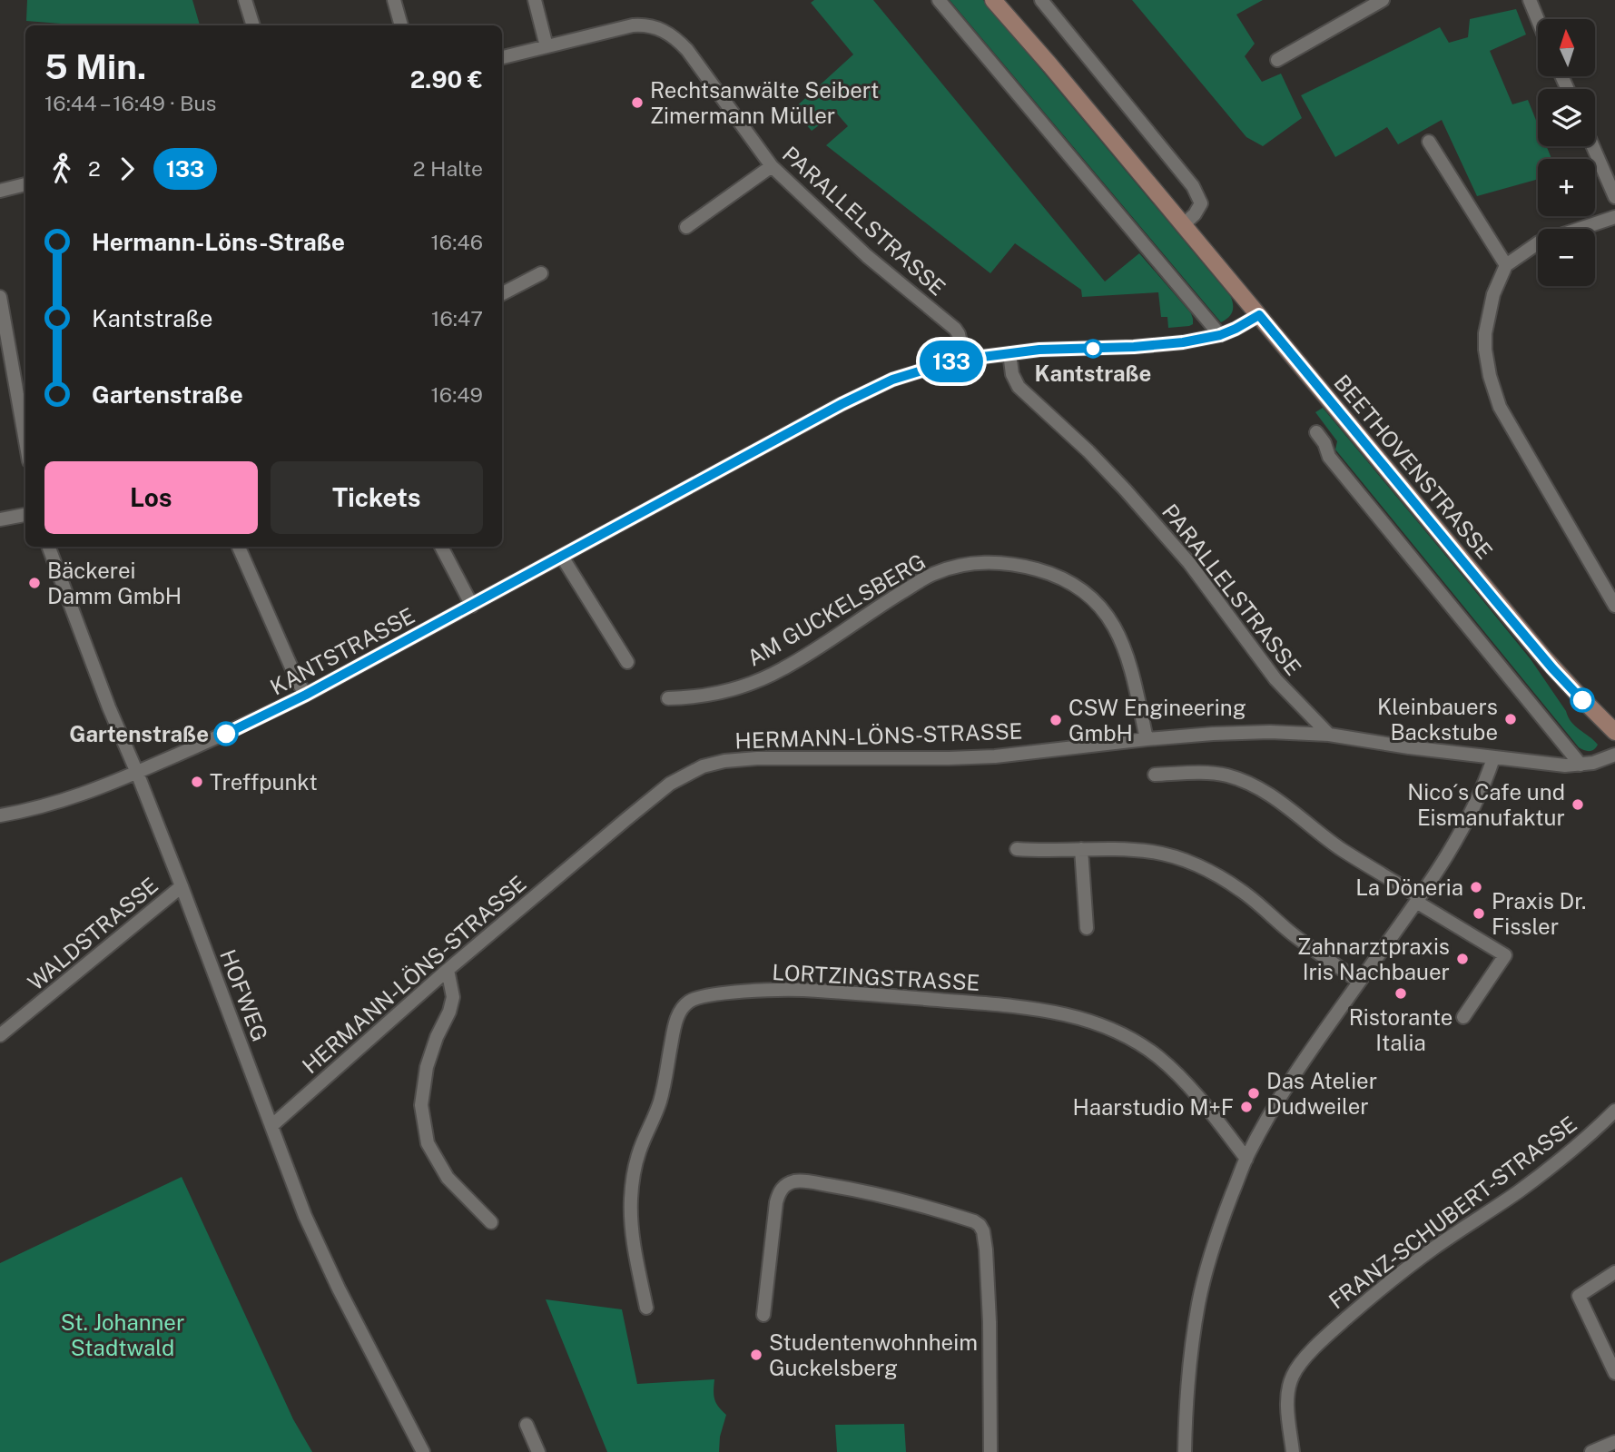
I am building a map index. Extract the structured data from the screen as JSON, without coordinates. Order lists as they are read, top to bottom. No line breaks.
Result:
{"streets":{"street":["PARALLELSTRASSE","BEETHOVENSTRASSE","AM GUCKELSBERG","KANTSTRASSE","HERMANN-LÖNS-STRASSE","WALDSTRASSE","LORTZINGSTRASSE","HOFWEG","FRANZ-SCHUBERT-STRASSE"]},"crossings":[["PARALLELSTRASSE","KANTSTRASSE"],["PARALLELSTRASSE","HERMANN-LÖNS-STRASSE"],["BEETHOVENSTRASSE","KANTSTRASSE"],["AM GUCKELSBERG","HERMANN-LÖNS-STRASSE"],["KANTSTRASSE","HOFWEG"],["HERMANN-LÖNS-STRASSE","HOFWEG"],["WALDSTRASSE","HOFWEG"]],"parks":["St. Johanner Stadtwald"],"places":["Rechtsanwälte Seibert Zimermann Müller","Kantstraße","Bäckerei Damm GmbH","Kleinbauers Backstube","CSW Engineering GmbH","Gartenstraße","Treffpunkt","Nico´s Cafe und Eismanufaktur","La Döneria","Praxis Dr. Fissler","Zahnarztpraxis Iris Nachbauer","Ristorante Italia","Das Atelier Dudweiler","Haarstudio M+F","Studentenwohnheim Guckelsberg"],"lines":["bus line 133"],"north":"top","page":{"on_map":"133","map_buttons":["+","−"],"heading":["5 Min.","16:44 – 16:49 · Bus","2.90 €"],"legs":["2","133","2 Halte"],"list":[{"name":"Hermann-Löns-Straße","value":"16:46"},{"name":"Kantstraße","value":"16:47"},{"name":"Gartenstraße","value":"16:49"}],"buttons":["Los","Tickets"]}}
